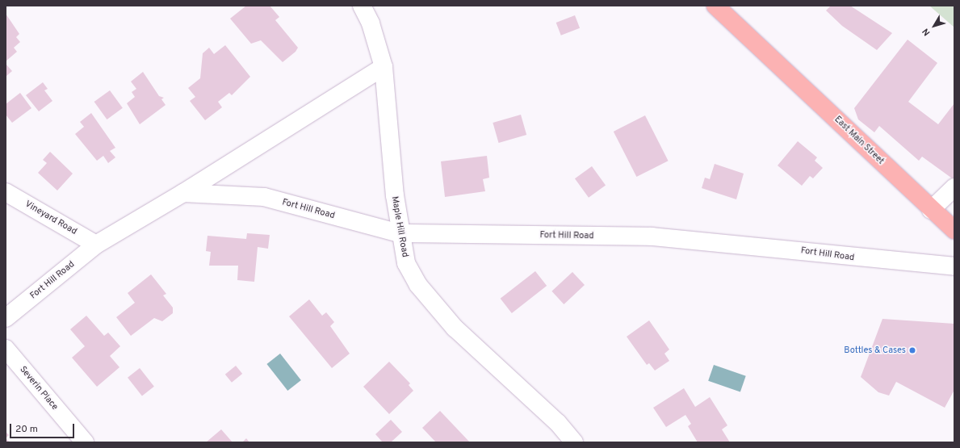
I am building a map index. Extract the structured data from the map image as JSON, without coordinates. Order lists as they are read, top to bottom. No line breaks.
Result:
{"streets":{"main road":["East Main Street"],"street":["Fort Hill Road","Vineyard Road","Maple Hill Road","Severin Place"]},"crossings":[["Fort Hill Road","Vineyard Road"],["Fort Hill Road","Maple Hill Road"]],"places":["Bottles & Cases"],"scale_bar":"20 m","north":"bottom left"}
